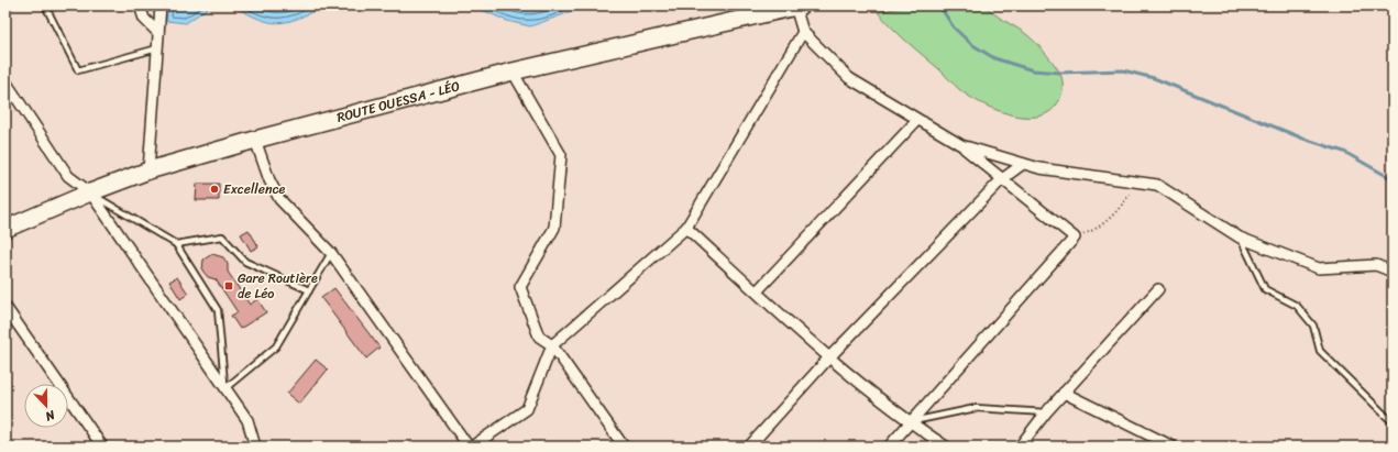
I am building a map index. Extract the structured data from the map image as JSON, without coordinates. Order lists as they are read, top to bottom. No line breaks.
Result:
{"streets":{"main road":["ROUTE OUESSA - LÉO"]},"places":{"other":["Excellence"],"transit":["Gare Routière de Léo"]},"north":"bottom"}
